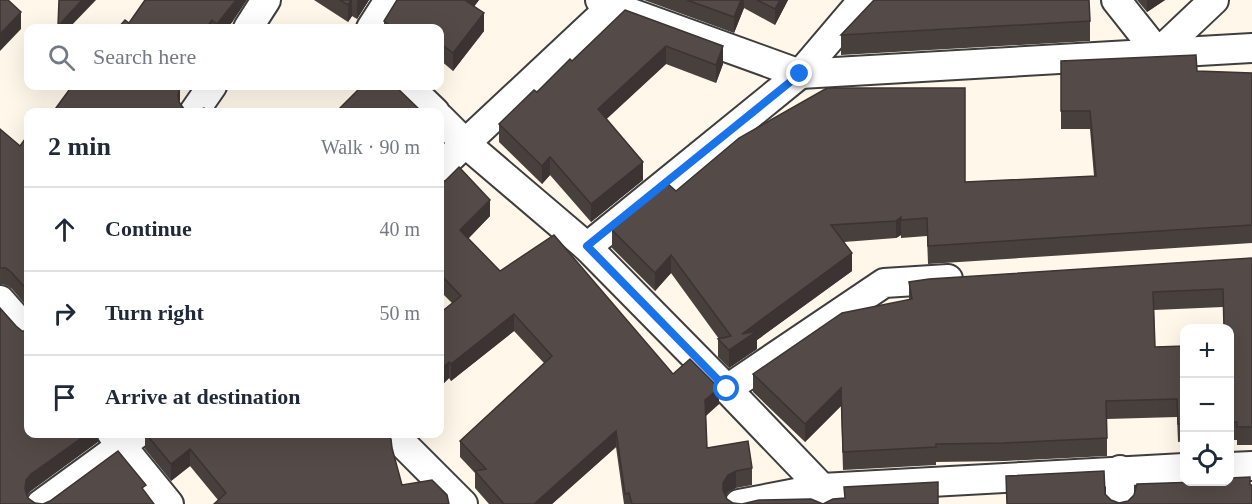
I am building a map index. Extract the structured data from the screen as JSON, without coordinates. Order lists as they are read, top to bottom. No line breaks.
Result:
{"page":{"search":"Search here","heading":["2 min","Walk · 90 m"],"list":[["Continue","40 m"],["Turn right","50 m"],"Arrive at destination"],"map_buttons":["+","−"]}}
